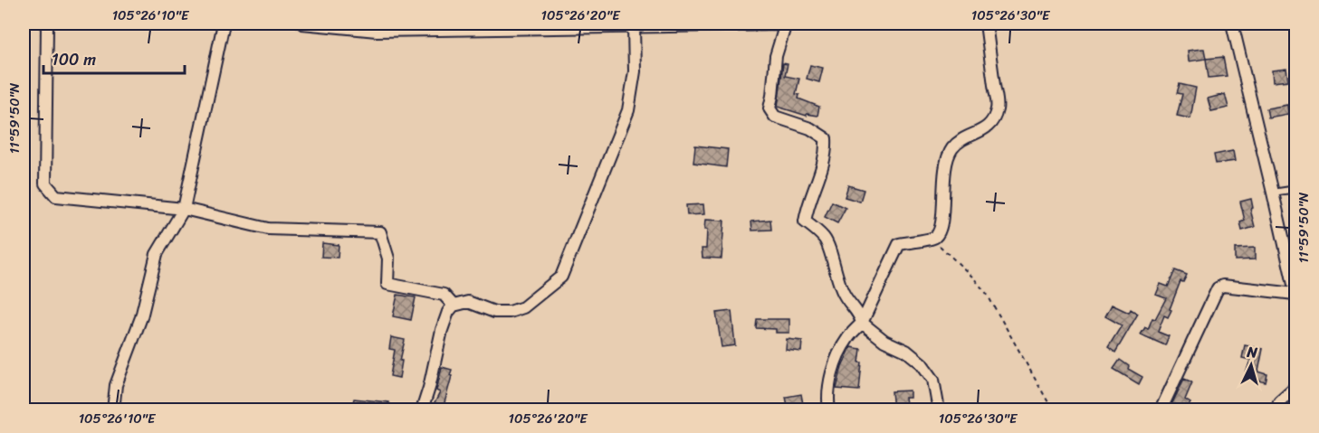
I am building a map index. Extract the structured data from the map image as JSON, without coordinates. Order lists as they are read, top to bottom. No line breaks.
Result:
{"scale_bar":"100 m","north":"top","coordinates":["105°26'10\"E","105°26'20\"E","105°26'30\"E","11°59'50\"N"]}
